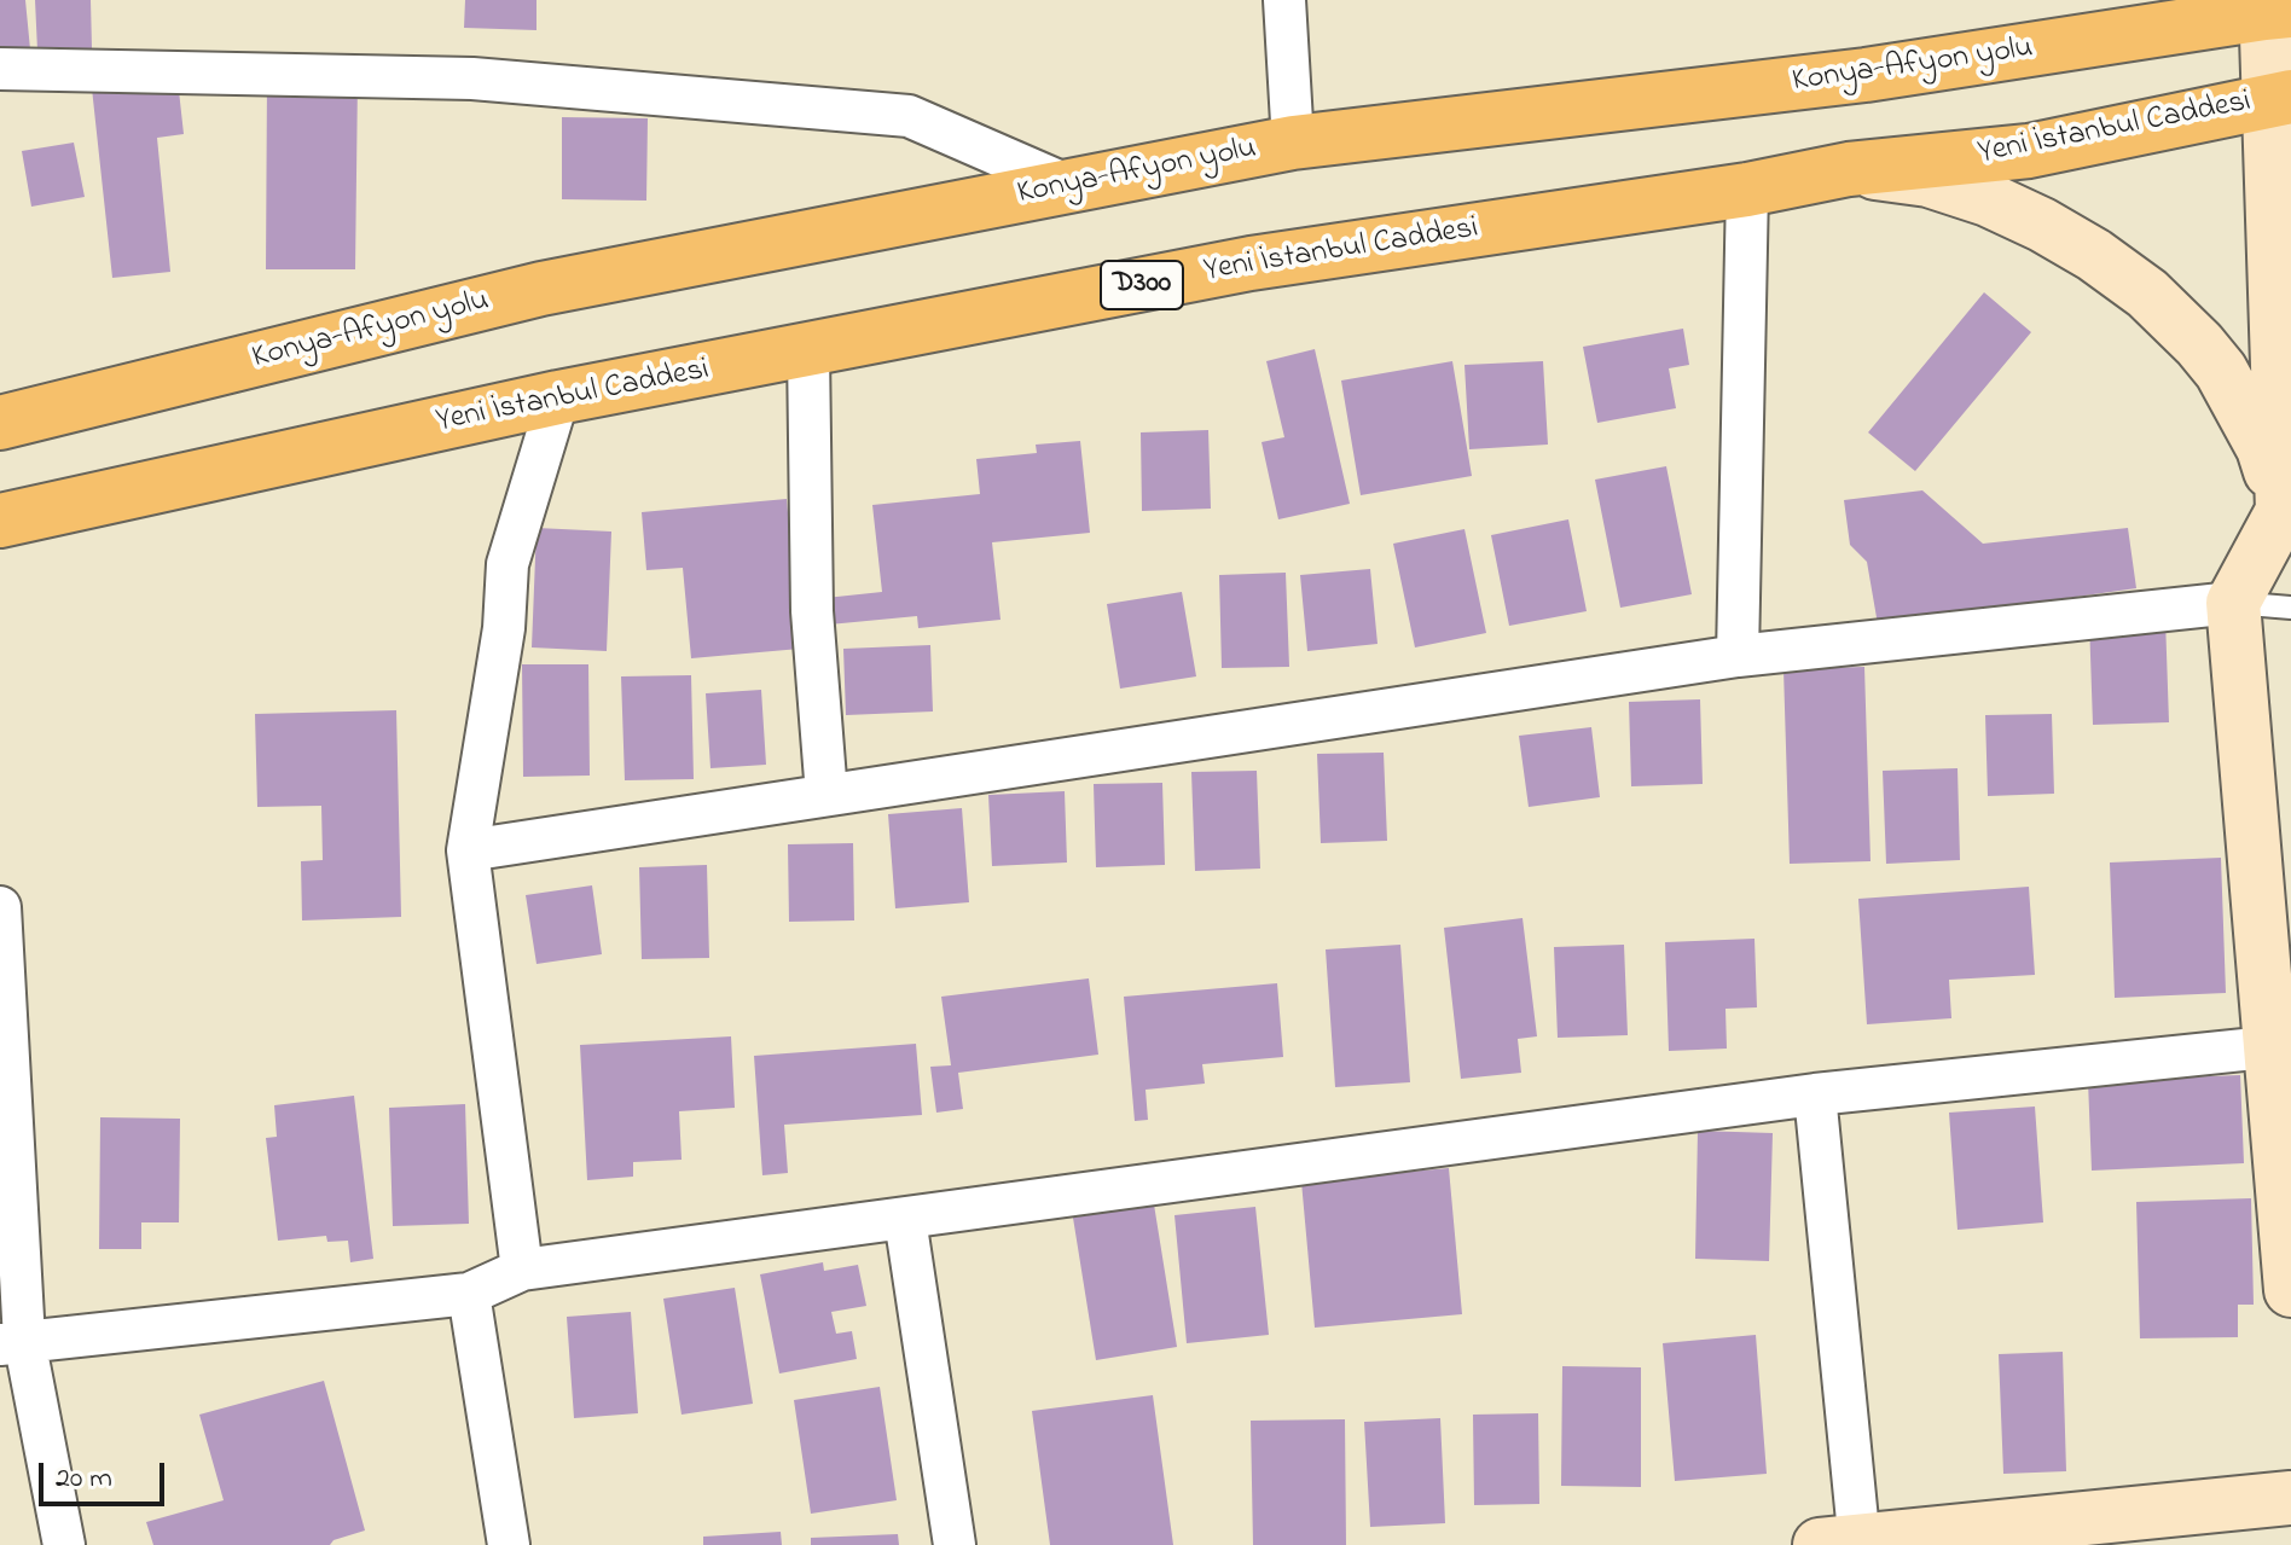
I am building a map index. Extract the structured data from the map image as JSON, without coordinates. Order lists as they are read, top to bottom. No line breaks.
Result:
{"streets":{"highway":["Konya-Afyon yolu","Yeni İstanbul Caddesi","D300"]},"scale_bar":"20 m"}
